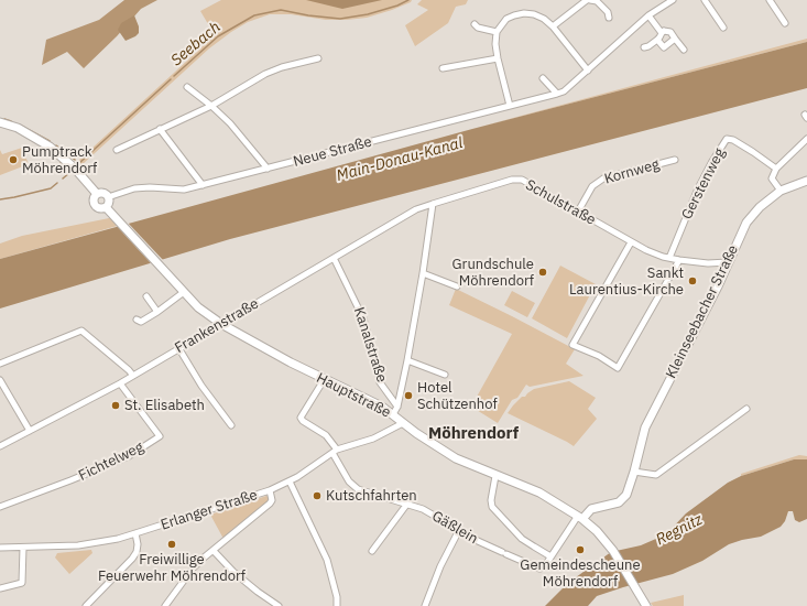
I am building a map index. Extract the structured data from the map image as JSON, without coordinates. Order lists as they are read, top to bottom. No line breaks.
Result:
{"streets":{"street":["Neue Straße","Kornweg","Gerstenweg","Schulstraße","Kleinseebacher Straße","Frankenstraße","Kanalstraße","Hauptstraße","Fichtelweg","Erlanger Straße","Gäßlein"]},"crossings":[["Neue Straße","Hauptstraße"],["Kornweg","Schulstraße"],["Gerstenweg","Schulstraße"],["Schulstraße","Kleinseebacher Straße"],["Schulstraße","Frankenstraße"],["Kleinseebacher Straße","Hauptstraße"],["Frankenstraße","Kanalstraße"],["Frankenstraße","Hauptstraße"],["Frankenstraße","Fichtelweg"],["Kanalstraße","Hauptstraße"],["Hauptstraße","Erlanger Straße"],["Hauptstraße","Gäßlein"],["Erlanger Straße","Gäßlein"]],"districts":["Möhrendorf"],"water":["Seebach","Main-Donau-Kanal","Regnitz"],"places":["Pumptrack Möhrendorf","Grundschule Möhrendorf","Sankt Laurentius-Kirche","Hotel Schützenhof","St. Elisabeth","Kutschfahrten","Freiwillige Feuerwehr Möhrendorf","Gemeindescheune Möhrendorf"]}
